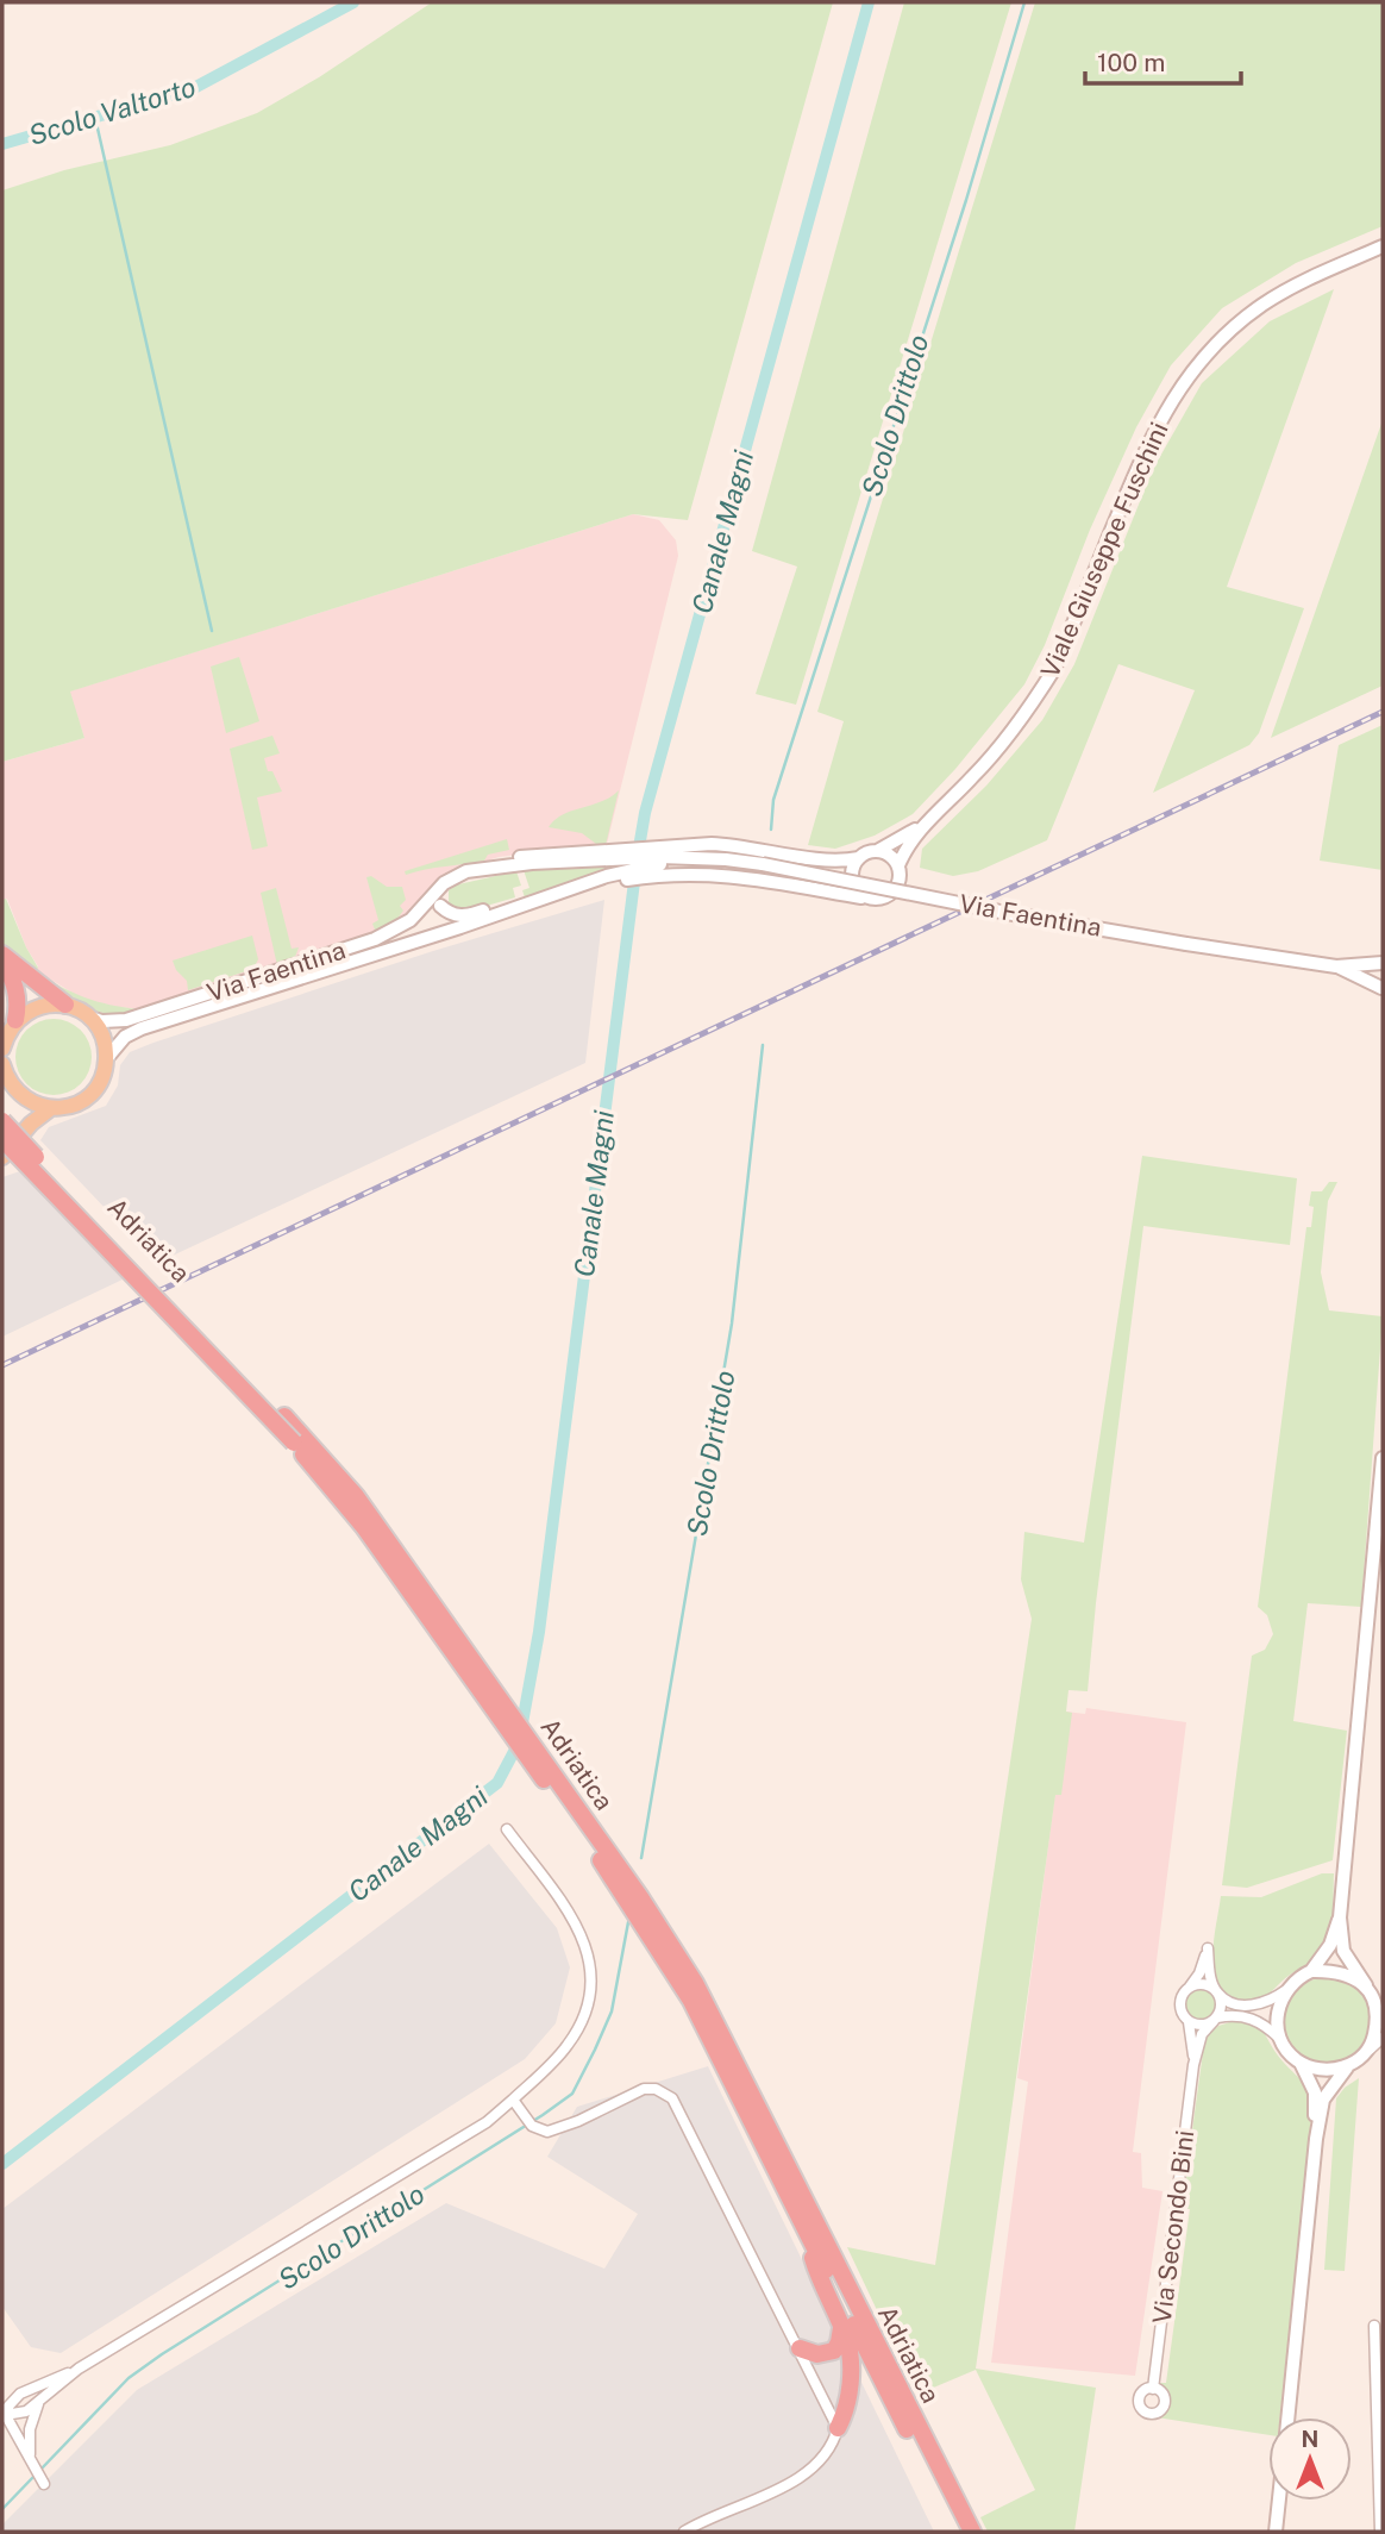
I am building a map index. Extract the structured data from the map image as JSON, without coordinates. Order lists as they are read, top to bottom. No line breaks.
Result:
{"streets":{"highway":["Adriatica"],"main road":["Viale Giuseppe Fuschini","Via Faentina"],"street":["Via Secondo Bini"]},"water":["Scolo Valtorto","Scolo Drittolo","Canale Magni"],"scale_bar":"100 m","north":"top"}
